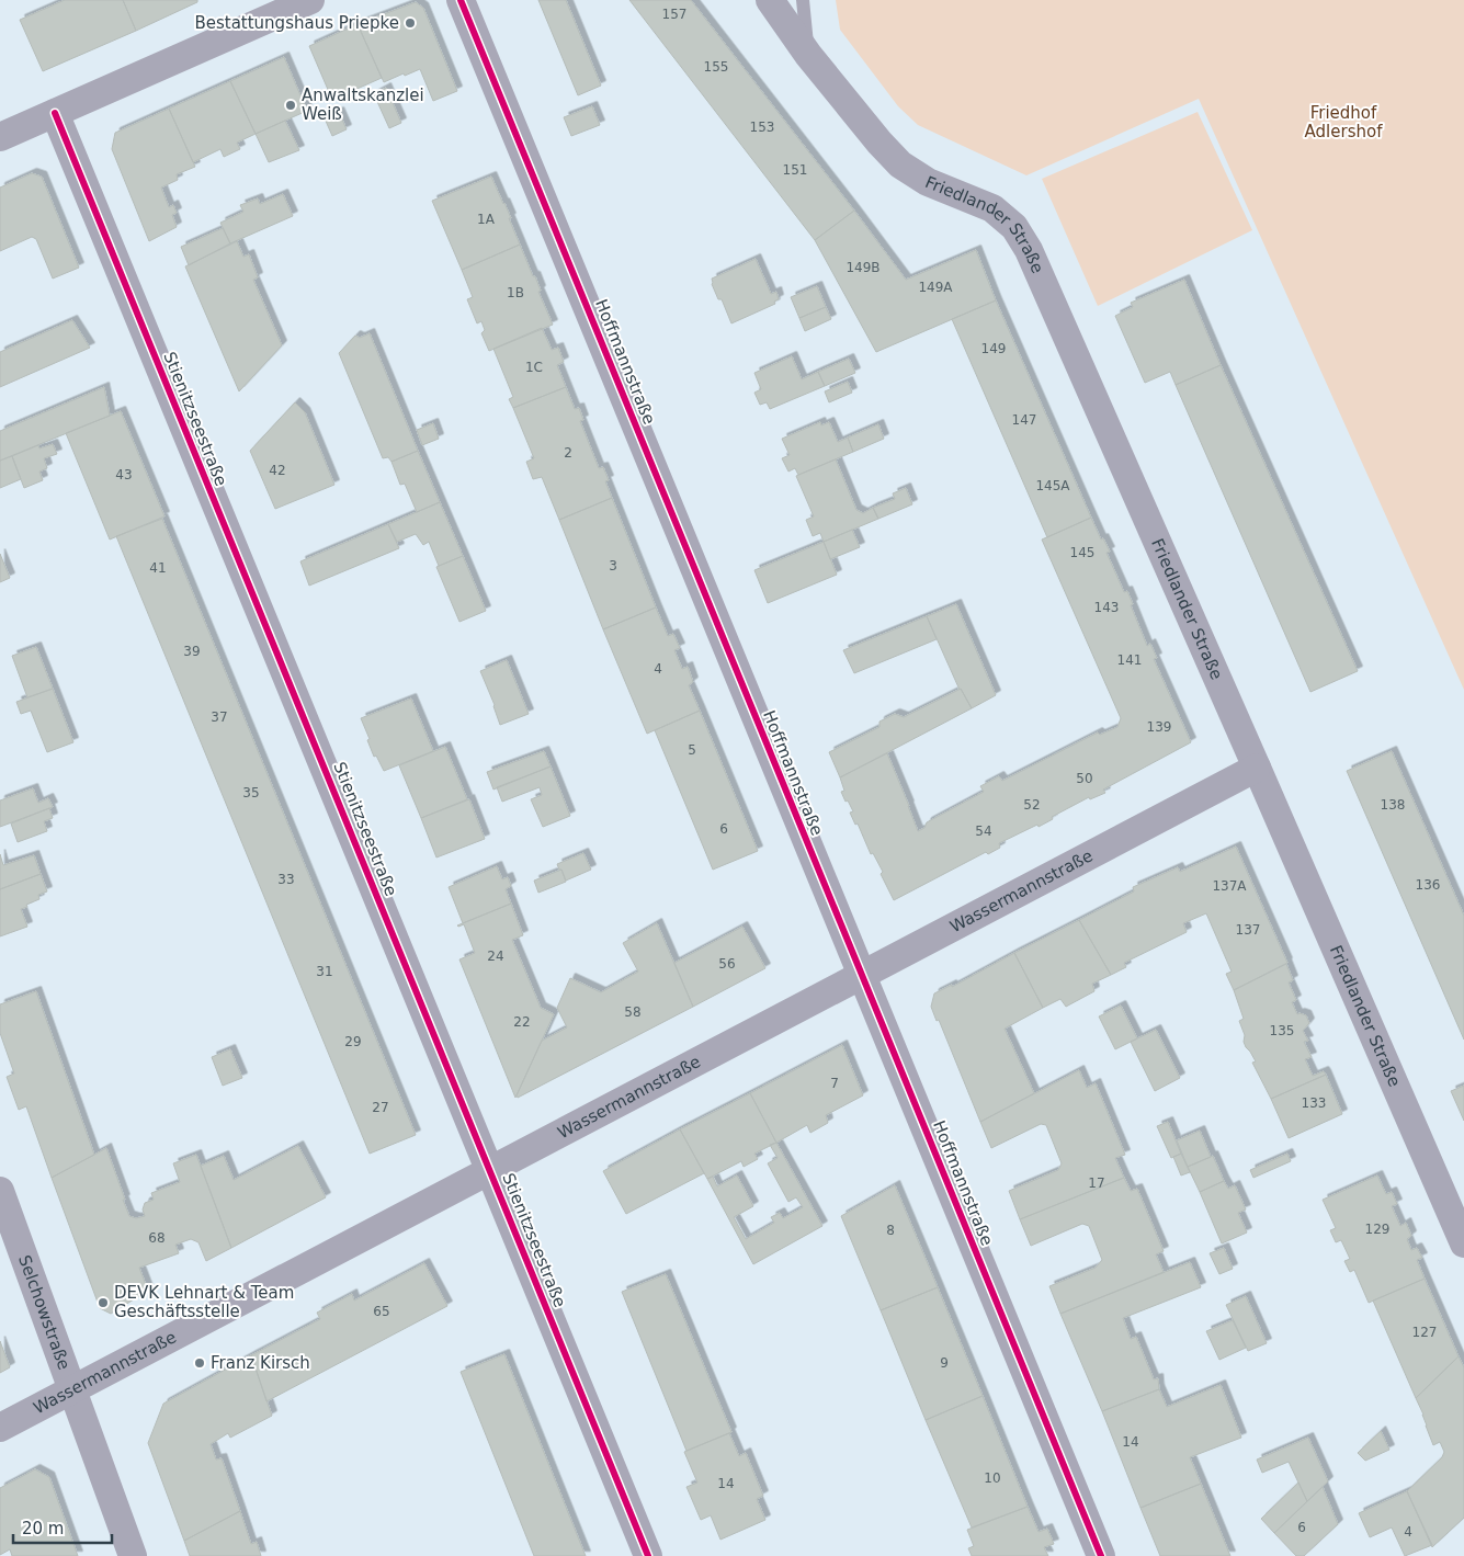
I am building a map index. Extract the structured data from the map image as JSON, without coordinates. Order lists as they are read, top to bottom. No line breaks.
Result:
{"streets":{"street":["Friedlander Straße","Hoffmannstraße","Stienitzseestraße","Wassermannstraße","Selchowstraße"]},"crossings":[["Friedlander Straße","Wassermannstraße"],["Hoffmannstraße","Wassermannstraße"],["Stienitzseestraße","Wassermannstraße"],["Wassermannstraße","Selchowstraße"]],"parks":["Friedhof Adlershof"],"places":["Bestattungshaus Priepke","Anwaltskanzlei Weiß","DEVK Lehnart & Team Geschäftsstelle","Franz Kirsch"],"house_numbers":["157","155","153","151","1A","149B","149A","1B","149","1C","147","2","42","43","145A","145","3","41","143","39","141","4","37","139","5","50","35","52","138","6","54","33","136","137A","137","24","56","31","58","22","135","29","7","133","27","17","129","8","68","65","127","9","14","10","14","6","4"],"scale_bar":"20 m"}
